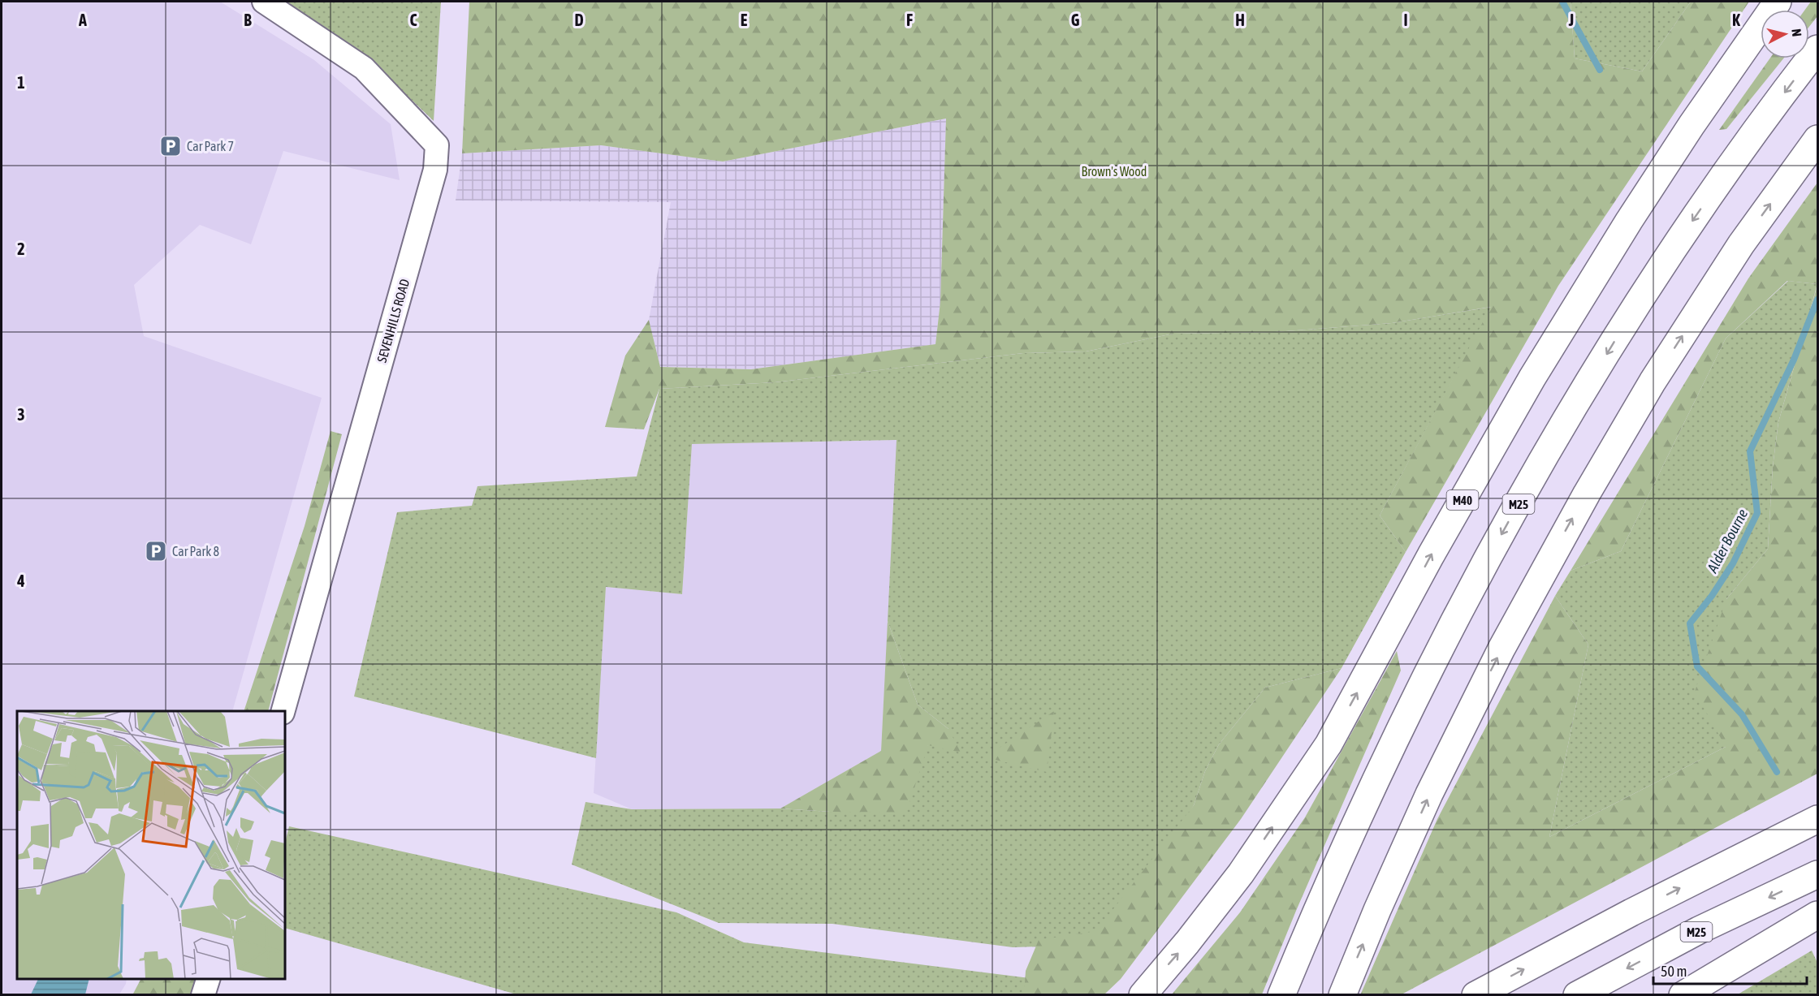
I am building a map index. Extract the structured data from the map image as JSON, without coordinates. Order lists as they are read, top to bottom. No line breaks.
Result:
{"streets":{"highway":["M40","M25"],"street":["SEVENHILLS ROAD"]},"water":["Alder Bourne"],"parks":["Brown's Wood"],"places":{"parking":["Car Park 7","Car Park 8"]},"scale_bar":"50 m","north":"right","grid":{"columns":["A","B","C","D","E","F","G","H","I","J","K"],"rows":["1","2","3","4"]}}
